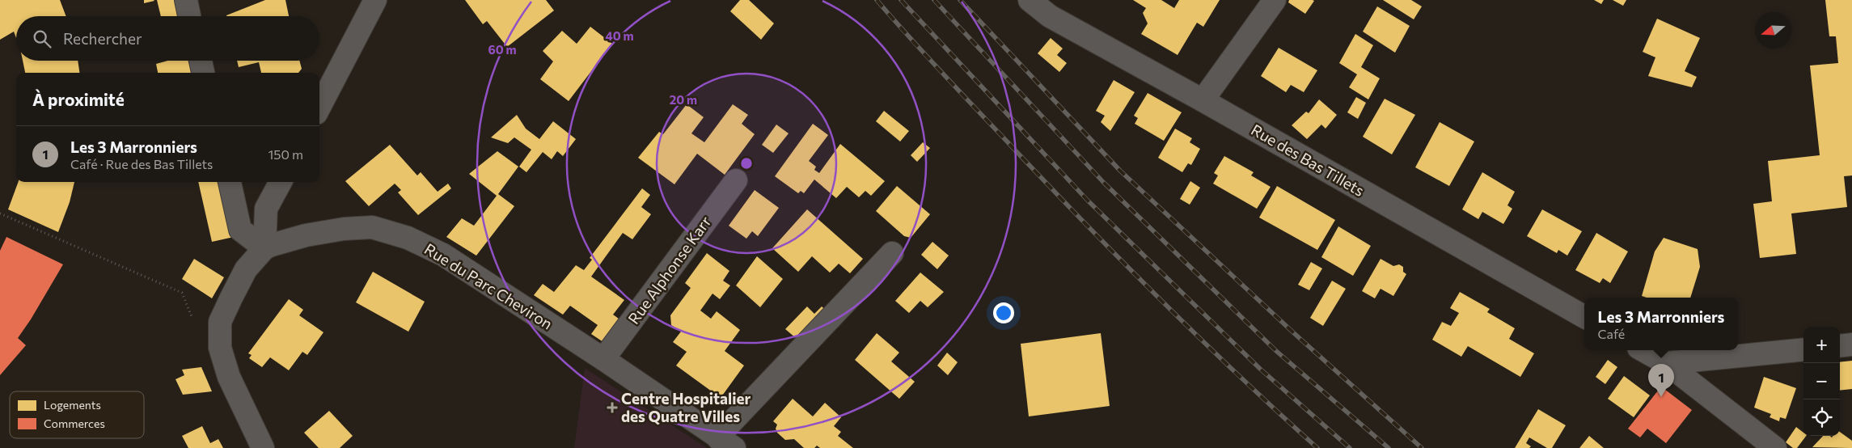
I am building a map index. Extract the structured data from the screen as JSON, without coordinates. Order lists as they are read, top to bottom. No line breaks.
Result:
{"streets":{"street":["Rue des Bas Tillets","Rue Alphonse Karr","Rue du Parc Cheviron"]},"crossings":[["Rue Alphonse Karr","Rue du Parc Cheviron"]],"places":{"health":["Centre Hospitalier des Quatre Villes"]},"legend":["Logements","Commerces"],"north":"left","page":{"search":"Rechercher","heading":"À proximité","list":[{"mark":"1","name":"Les 3 Marronniers","note":"Café · Rue des Bas Tillets","value":"150 m"}],"popup":["Les 3 Marronniers","Café"],"map_buttons":["+","−"],"pins":"1"},"rings":["40 m","60 m","20 m"]}
